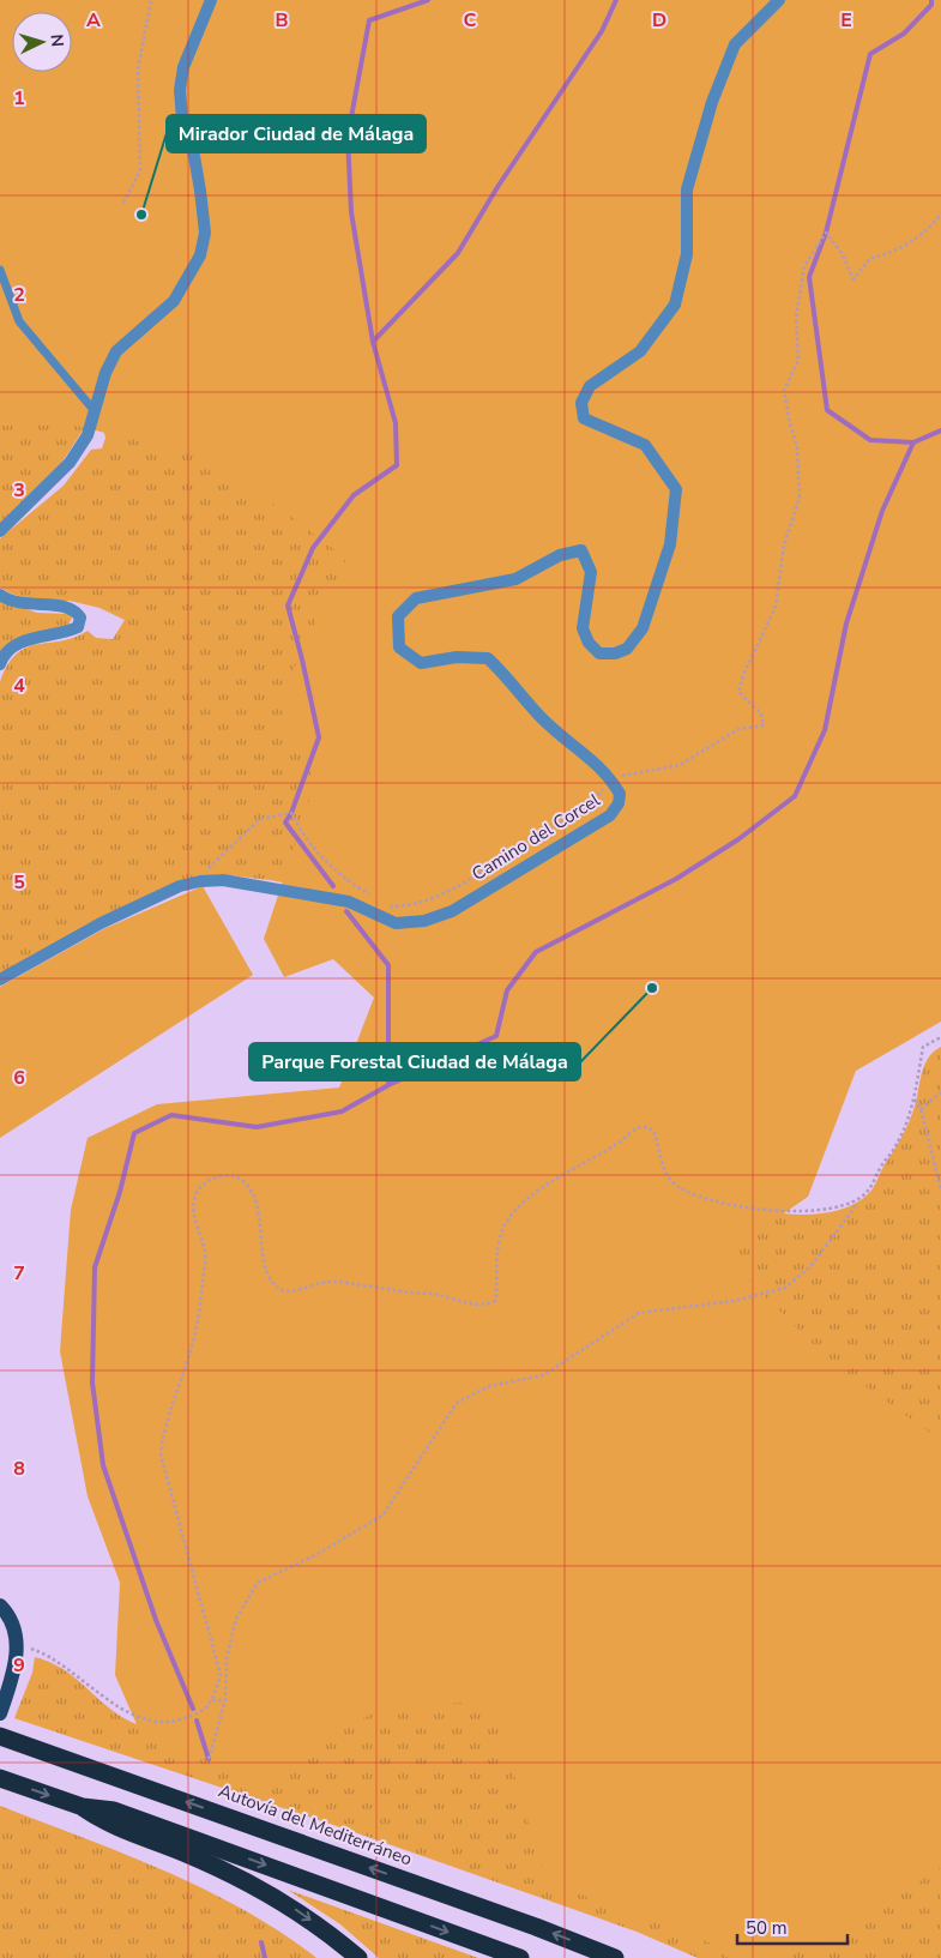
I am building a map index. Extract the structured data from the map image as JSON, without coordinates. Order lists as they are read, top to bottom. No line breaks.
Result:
{"streets":{"highway":["Autovía del Mediterráneo"],"street":["Camino del Corcel"]},"places":["Mirador Ciudad de Málaga","Parque Forestal Ciudad de Málaga"],"scale_bar":"50 m","north":"right","grid":{"columns":["A","B","C","D","E"],"rows":["1","2","3","4","5","6","7","8","9"]}}
